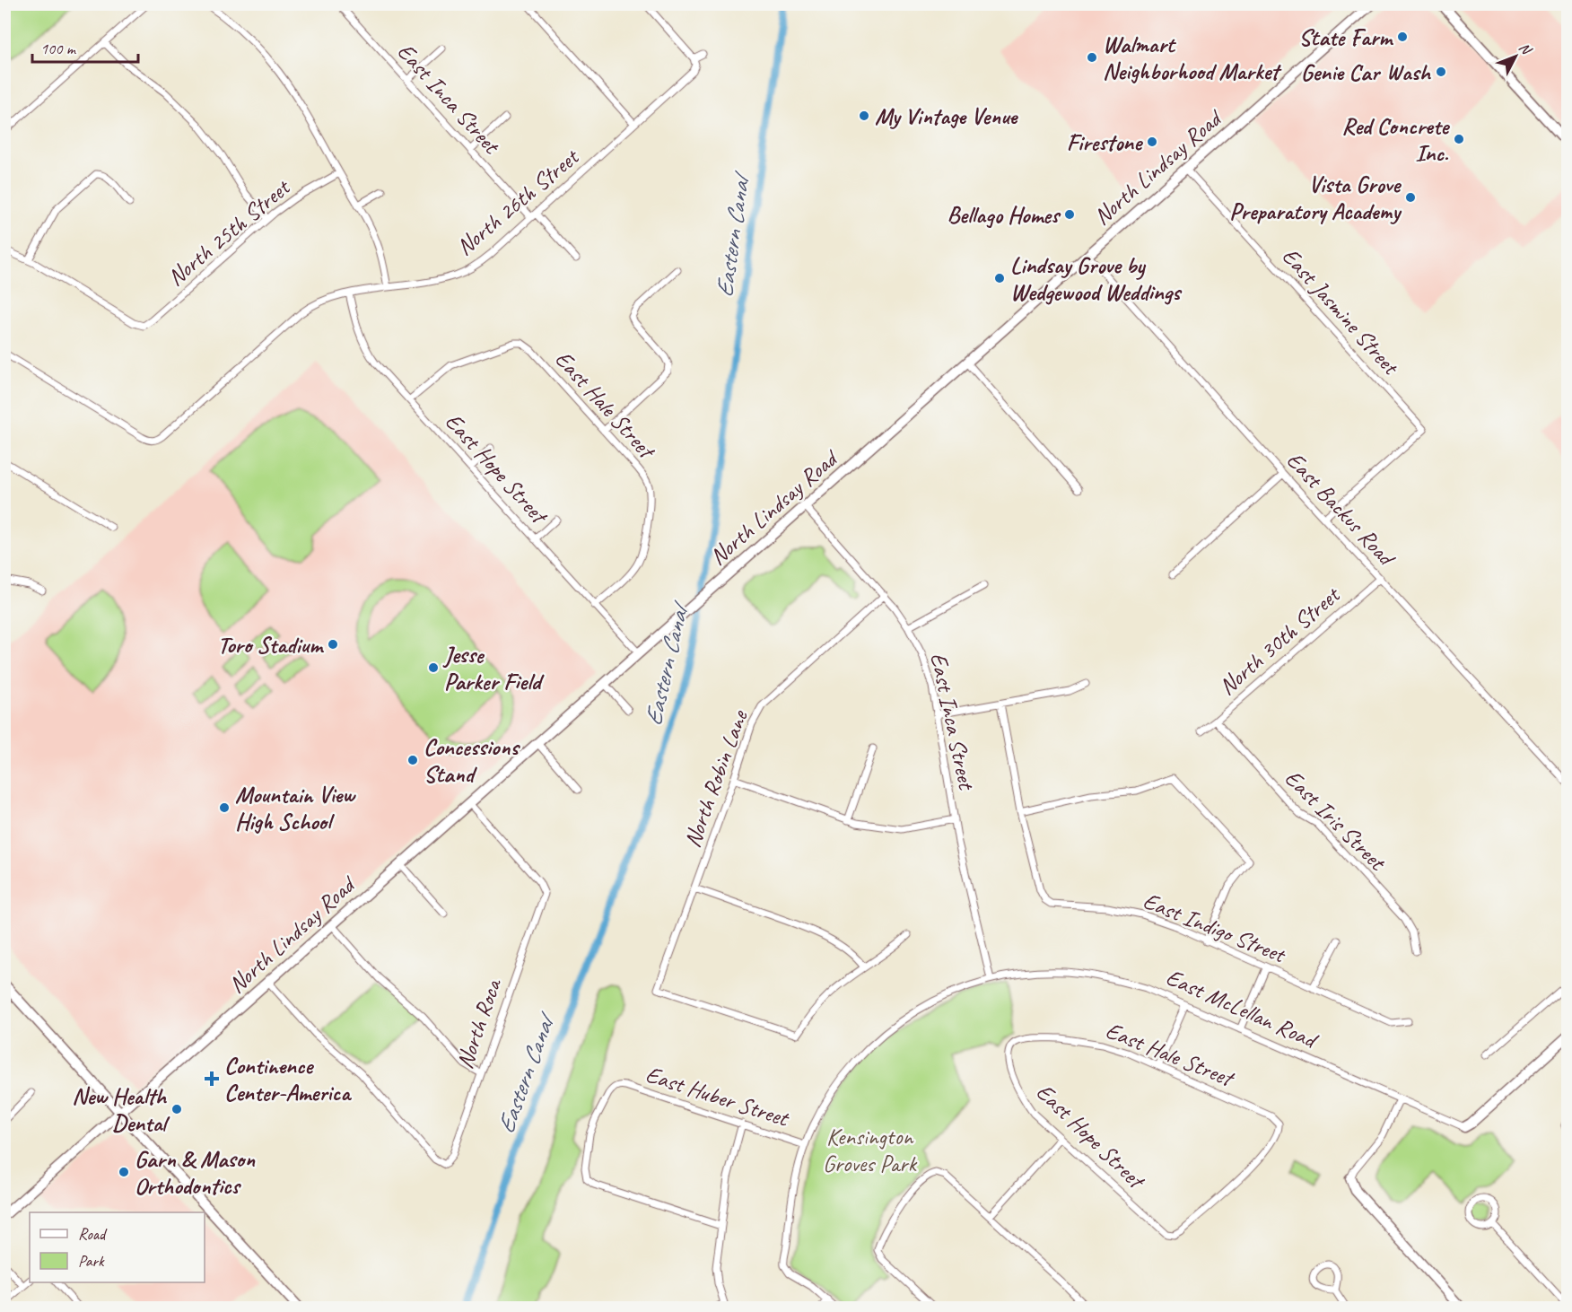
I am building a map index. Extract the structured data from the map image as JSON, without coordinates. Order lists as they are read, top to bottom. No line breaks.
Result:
{"streets":{"main road":["North Lindsay Road"],"street":["East Inca Street","North 26th Street","North 25th Street","East Jasmine Street","East Hale Street","East Hope Street","East Backus Road","North 30th Street","North Robin Lane","East Iris Street","East Indigo Street","East McLellan Road","North Roca","East Huber Street"]},"crossings":[["East Inca Street","North Lindsay Road"],["East Inca Street","North 26th Street"],["East Inca Street","North Robin Lane"],["East Inca Street","East McLellan Road"],["North Lindsay Road","East Jasmine Street"],["North Lindsay Road","East Hope Street"],["North Lindsay Road","East Backus Road"],["North Lindsay Road","North Roca"],["North 26th Street","East Hope Street"],["East Jasmine Street","East Backus Road"],["East Hale Street","East Hope Street"],["East Backus Road","North 30th Street"],["North 30th Street","East Iris Street"],["East McLellan Road","East Huber Street"]],"water":["Eastern Canal"],"parks":["Kensington Groves Park"],"places":{"other":["State Farm","Walmart Neighborhood Market","Genie Car Wash","My Vintage Venue","Red Concrete Inc.","Firestone","Vista Grove Preparatory Academy","Bellago Homes","Lindsay Grove by Wedgewood Weddings","Toro Stadium","Jesse Parker Field","Concessions Stand","Mountain View High School","New Health Dental","Garn & Mason Orthodontics"],"health":["Continence Center-America"]},"legend":["Road","Park"],"scale_bar":"100 m","north":"top right"}
